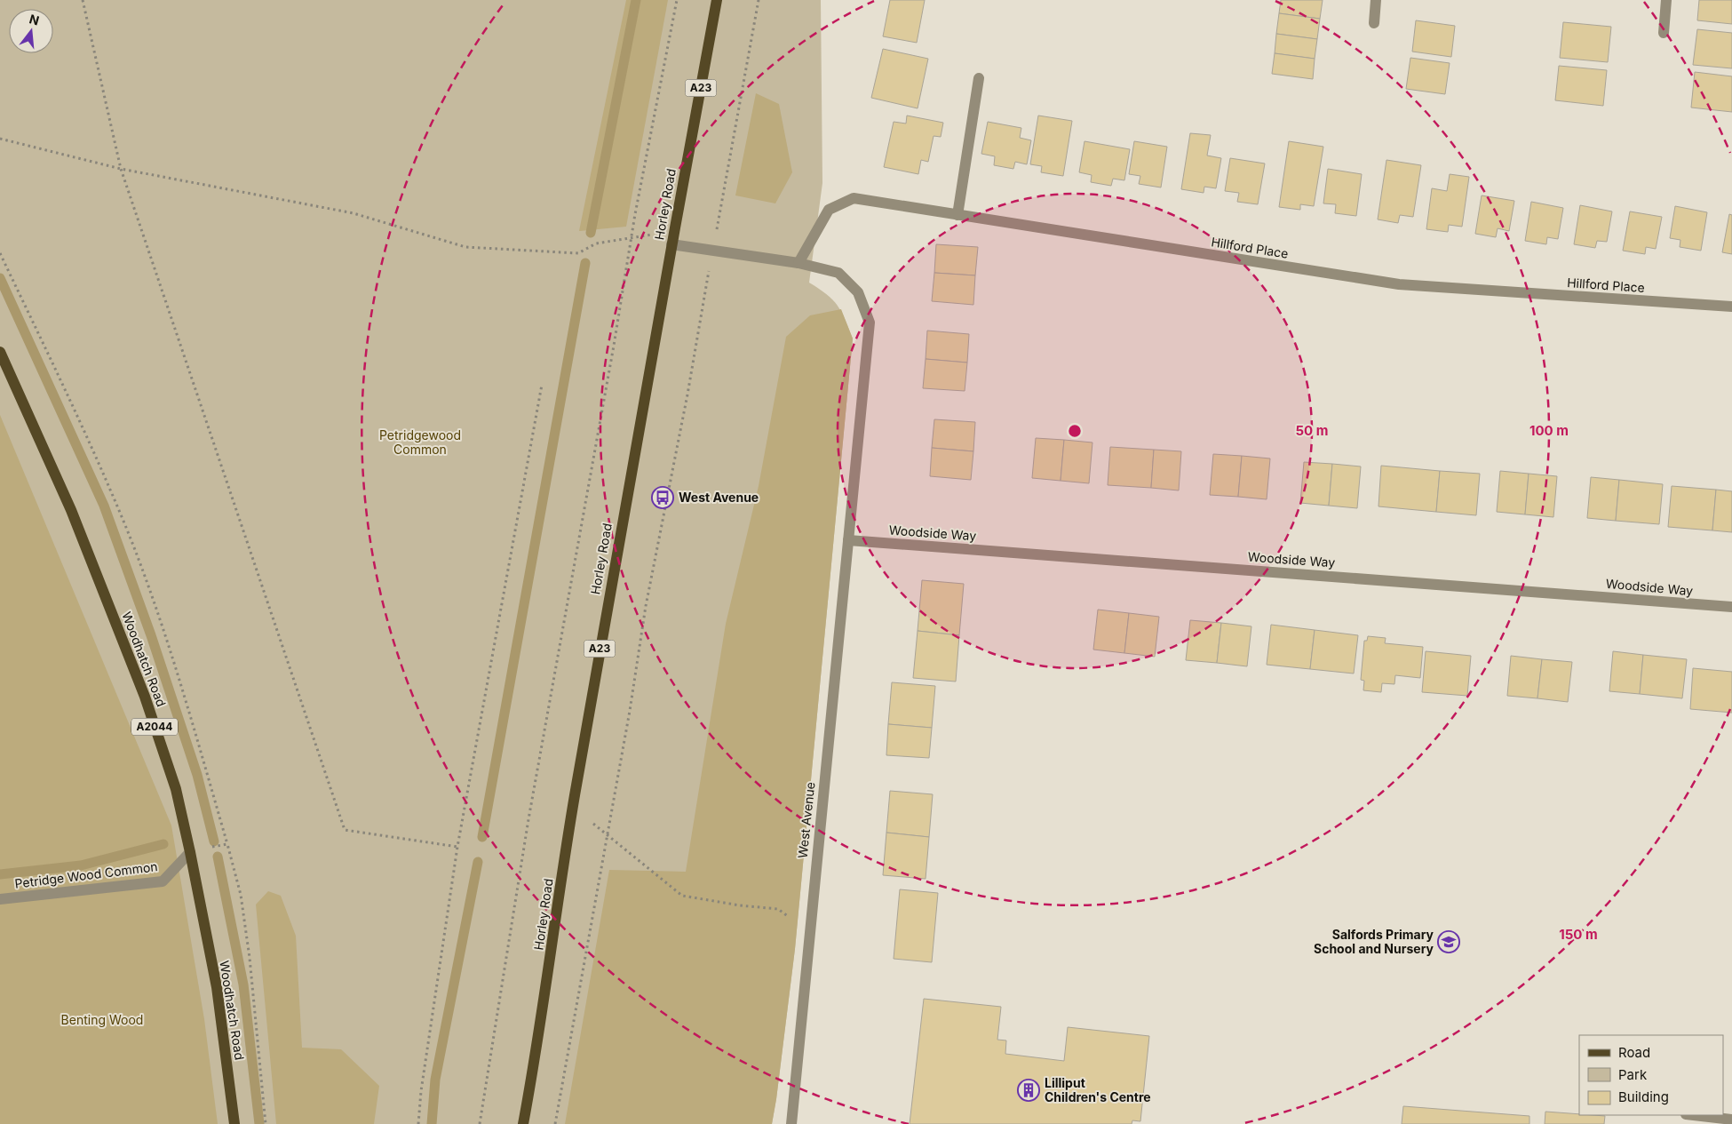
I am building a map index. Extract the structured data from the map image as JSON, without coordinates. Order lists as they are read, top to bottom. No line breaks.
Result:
{"streets":{"main road":["A23","Horley Road","Woodhatch Road","A2044"],"street":["Hillford Place","Woodside Way","West Avenue","Petridge Wood Common"]},"crossings":[["Horley Road","West Avenue"],["Hillford Place","West Avenue"],["Woodside Way","West Avenue"],["Woodhatch Road","Petridge Wood Common"]],"parks":["Petridgewood Common","Benting Wood"],"places":{"bus stop":["West Avenue"],"school or university":["Salfords Primary School and Nursery"],"building":["Lilliput Children's Centre"]},"legend":["Road","Park","Building"],"north":"top","rings":["50 m","100 m","150 m"]}
